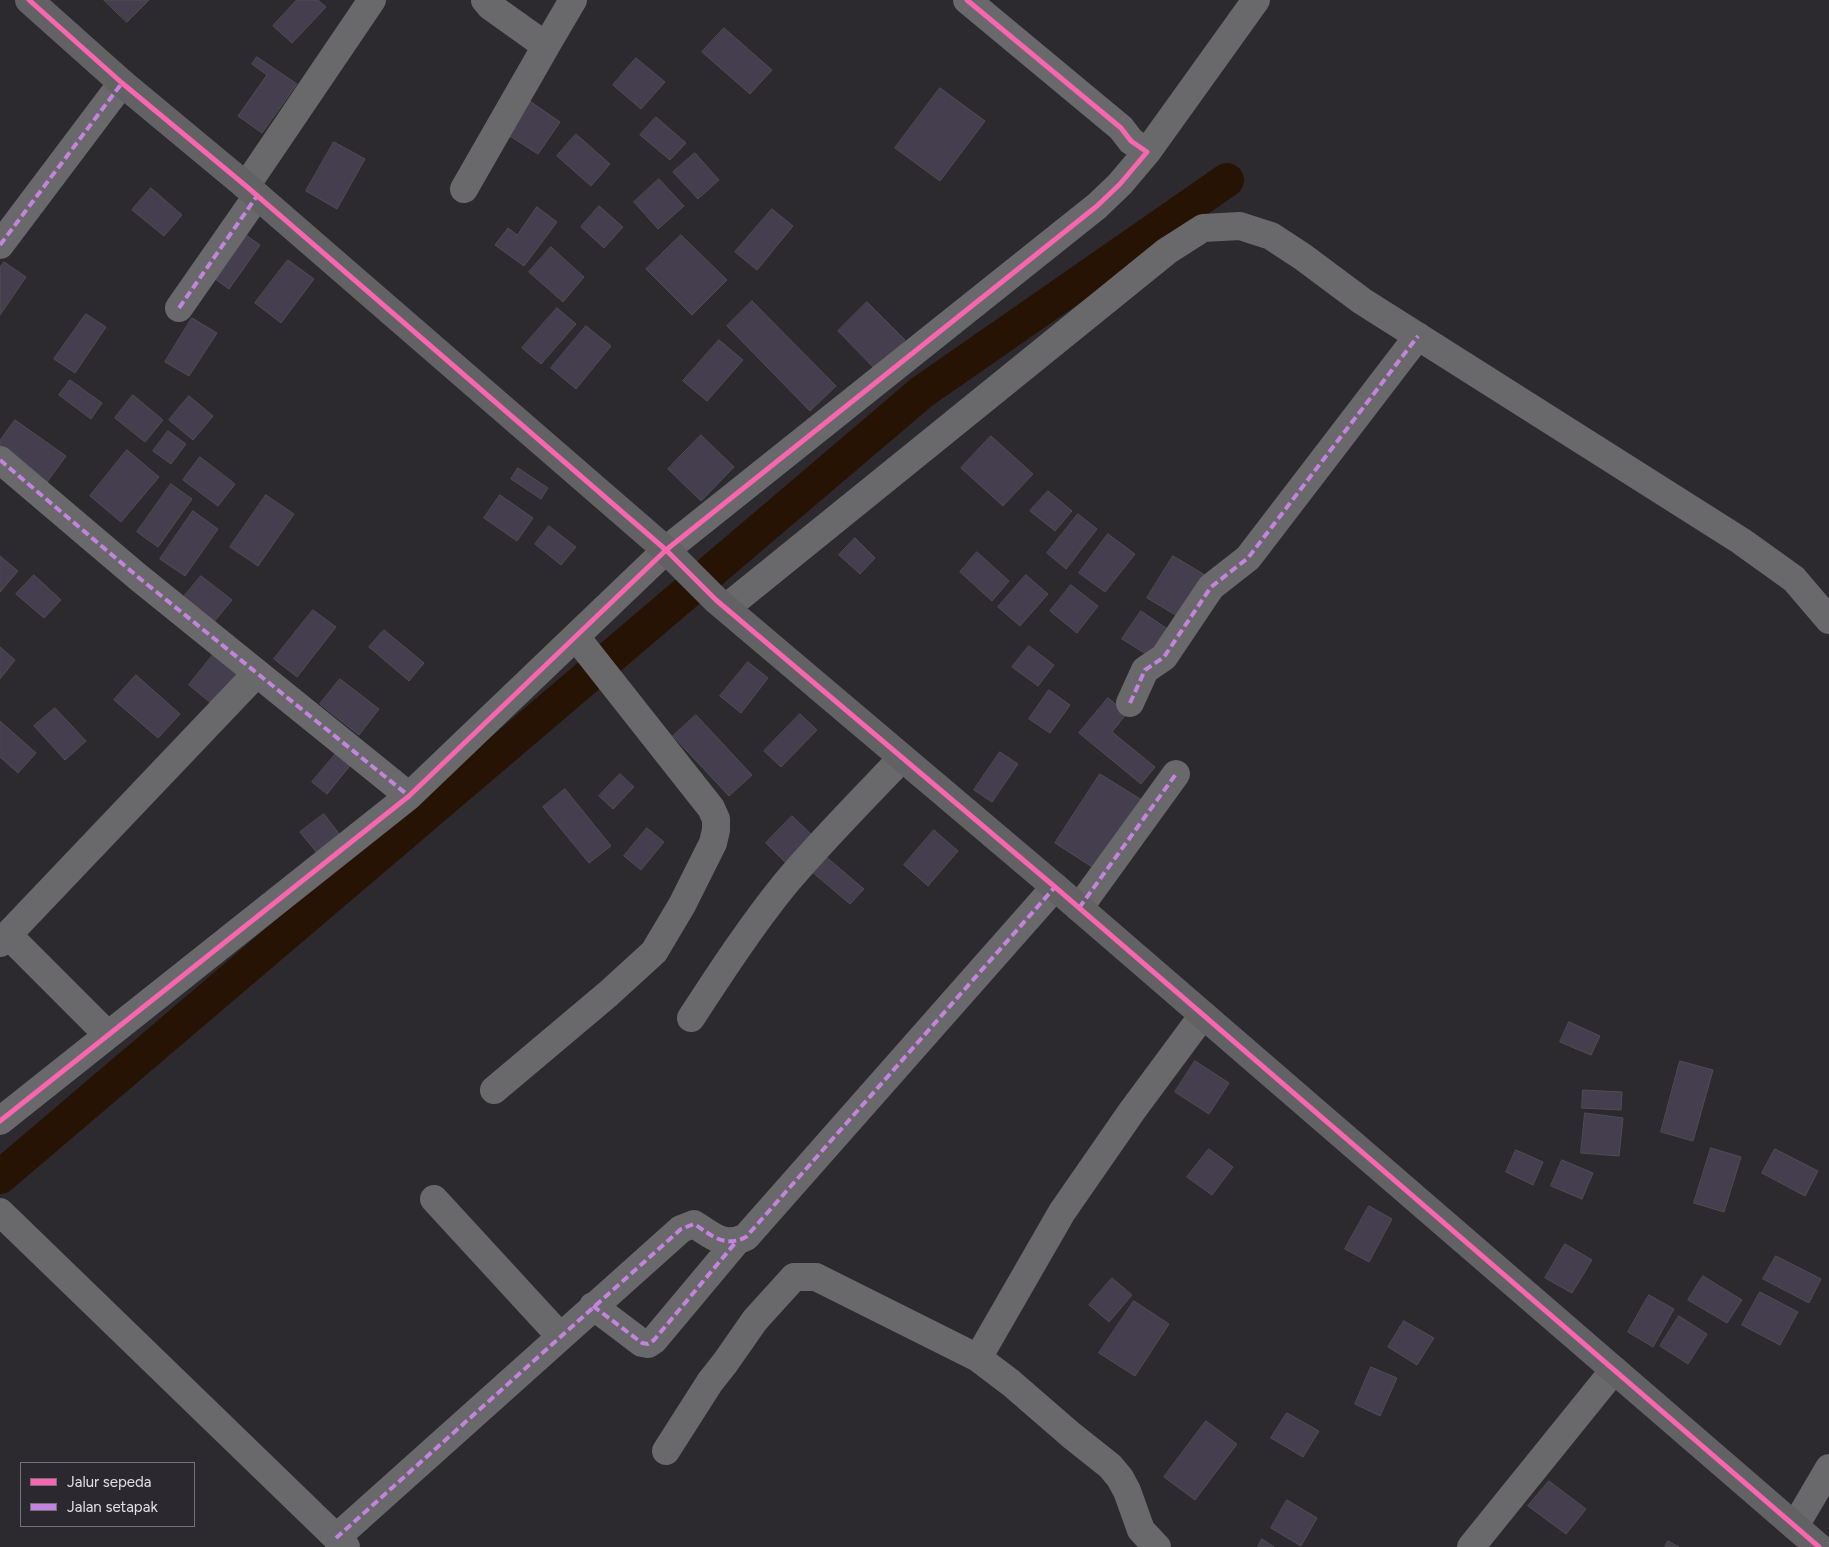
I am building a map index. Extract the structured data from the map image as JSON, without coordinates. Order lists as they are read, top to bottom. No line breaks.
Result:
{"legend":["Jalur sepeda","Jalan setapak"]}
